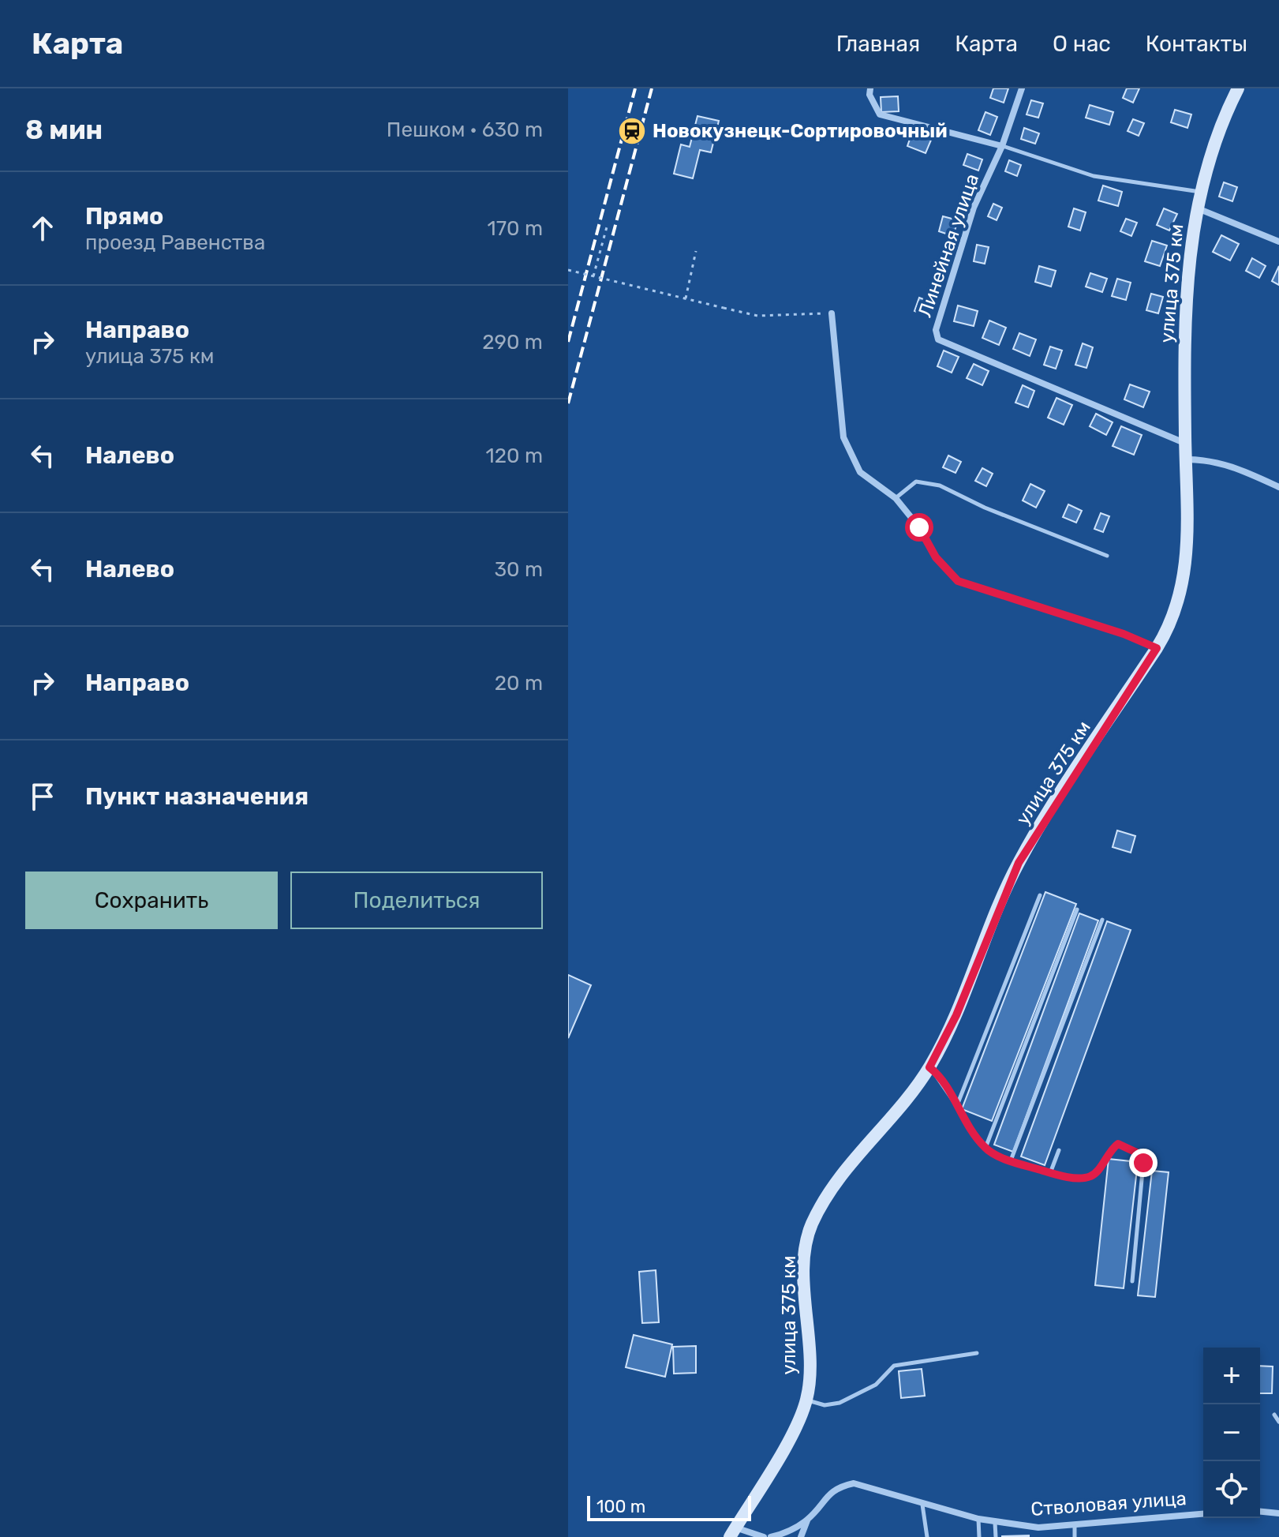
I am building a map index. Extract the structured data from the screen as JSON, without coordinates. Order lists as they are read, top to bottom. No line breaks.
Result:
{"streets":{"main road":["улица 375 км"],"street":["Линейная улица","Стволовая улица"]},"crossings":[["Линейная улица","улица 375 км"]],"places":{"station":["Новокузнецк-Сортировочный"]},"scale_bar":"100 m","page":{"header":"Карта","nav":["Главная","Карта","О нас","Контакты"],"heading":["8 мин","Пешком · 630 m"],"list":[["Прямо","проезд Равенства","170 m"],["Направо","улица 375 км","290 m"],["Налево","120 m"],["Налево","30 m"],["Направо","20 m"],"Пункт назначения"],"buttons":["Сохранить","Поделиться"],"map_buttons":["+","−"],"scale":"100 m"}}
